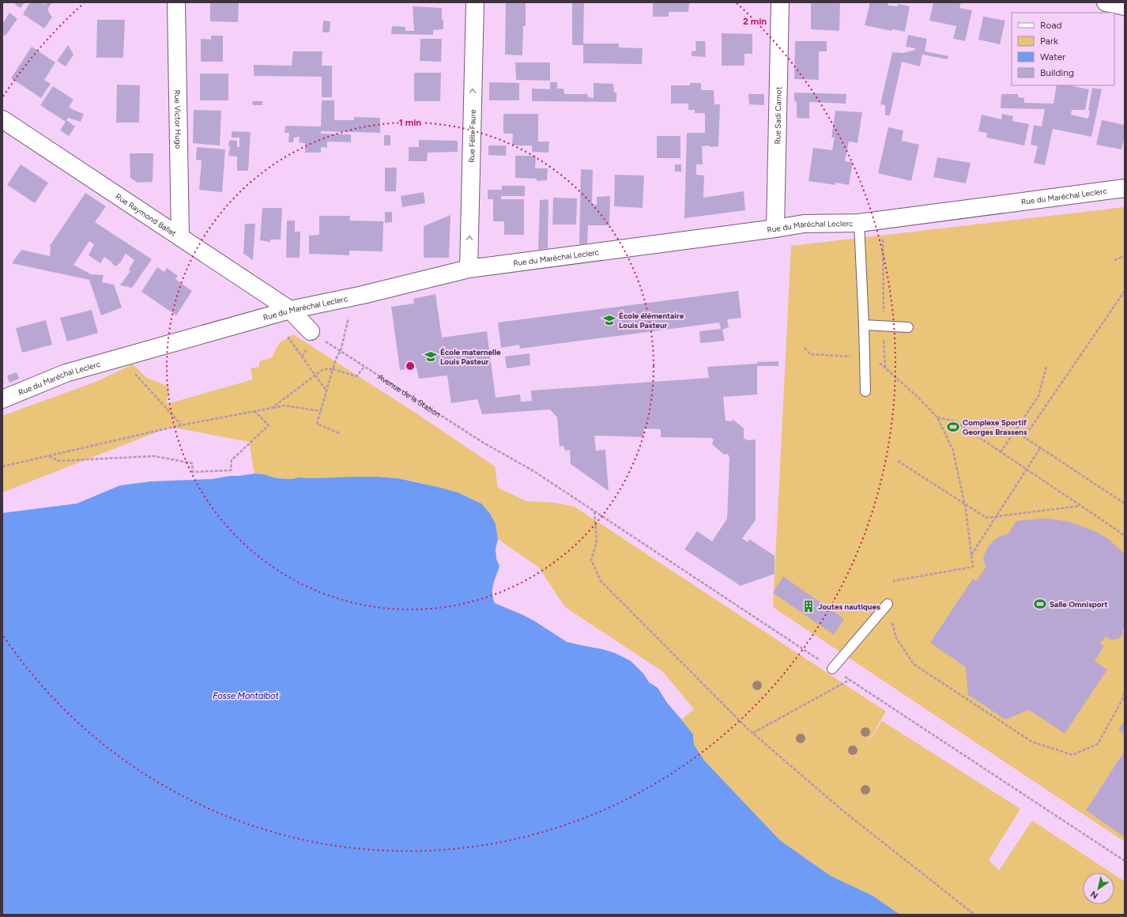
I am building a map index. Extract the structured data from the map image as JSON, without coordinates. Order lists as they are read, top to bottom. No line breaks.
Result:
{"streets":{"street":["Rue Sadi Carnot","Rue Victor Hugo","Rue Félix Faure","Rue du Maréchal Leclerc","Rue Raymond Ballet"],"path":["Avenue de la Station"]},"crossings":[["Rue Sadi Carnot","Rue du Maréchal Leclerc"],["Rue Victor Hugo","Rue Raymond Ballet"],["Rue Félix Faure","Rue du Maréchal Leclerc"],["Rue du Maréchal Leclerc","Rue Raymond Ballet"]],"one_way":["Rue Félix Faure"],"water":["Fosse Montalbot"],"places":{"school or university":["École élémentaire Louis Pasteur","École maternelle Louis Pasteur"],"sports":["Complexe Sportif Georges Brassens","Salle Omnisport"],"building":["Joutes nautiques"]},"legend":["Road","Park","Water","Building"],"north":"bottom left","rings":["2 min","1 min"]}
